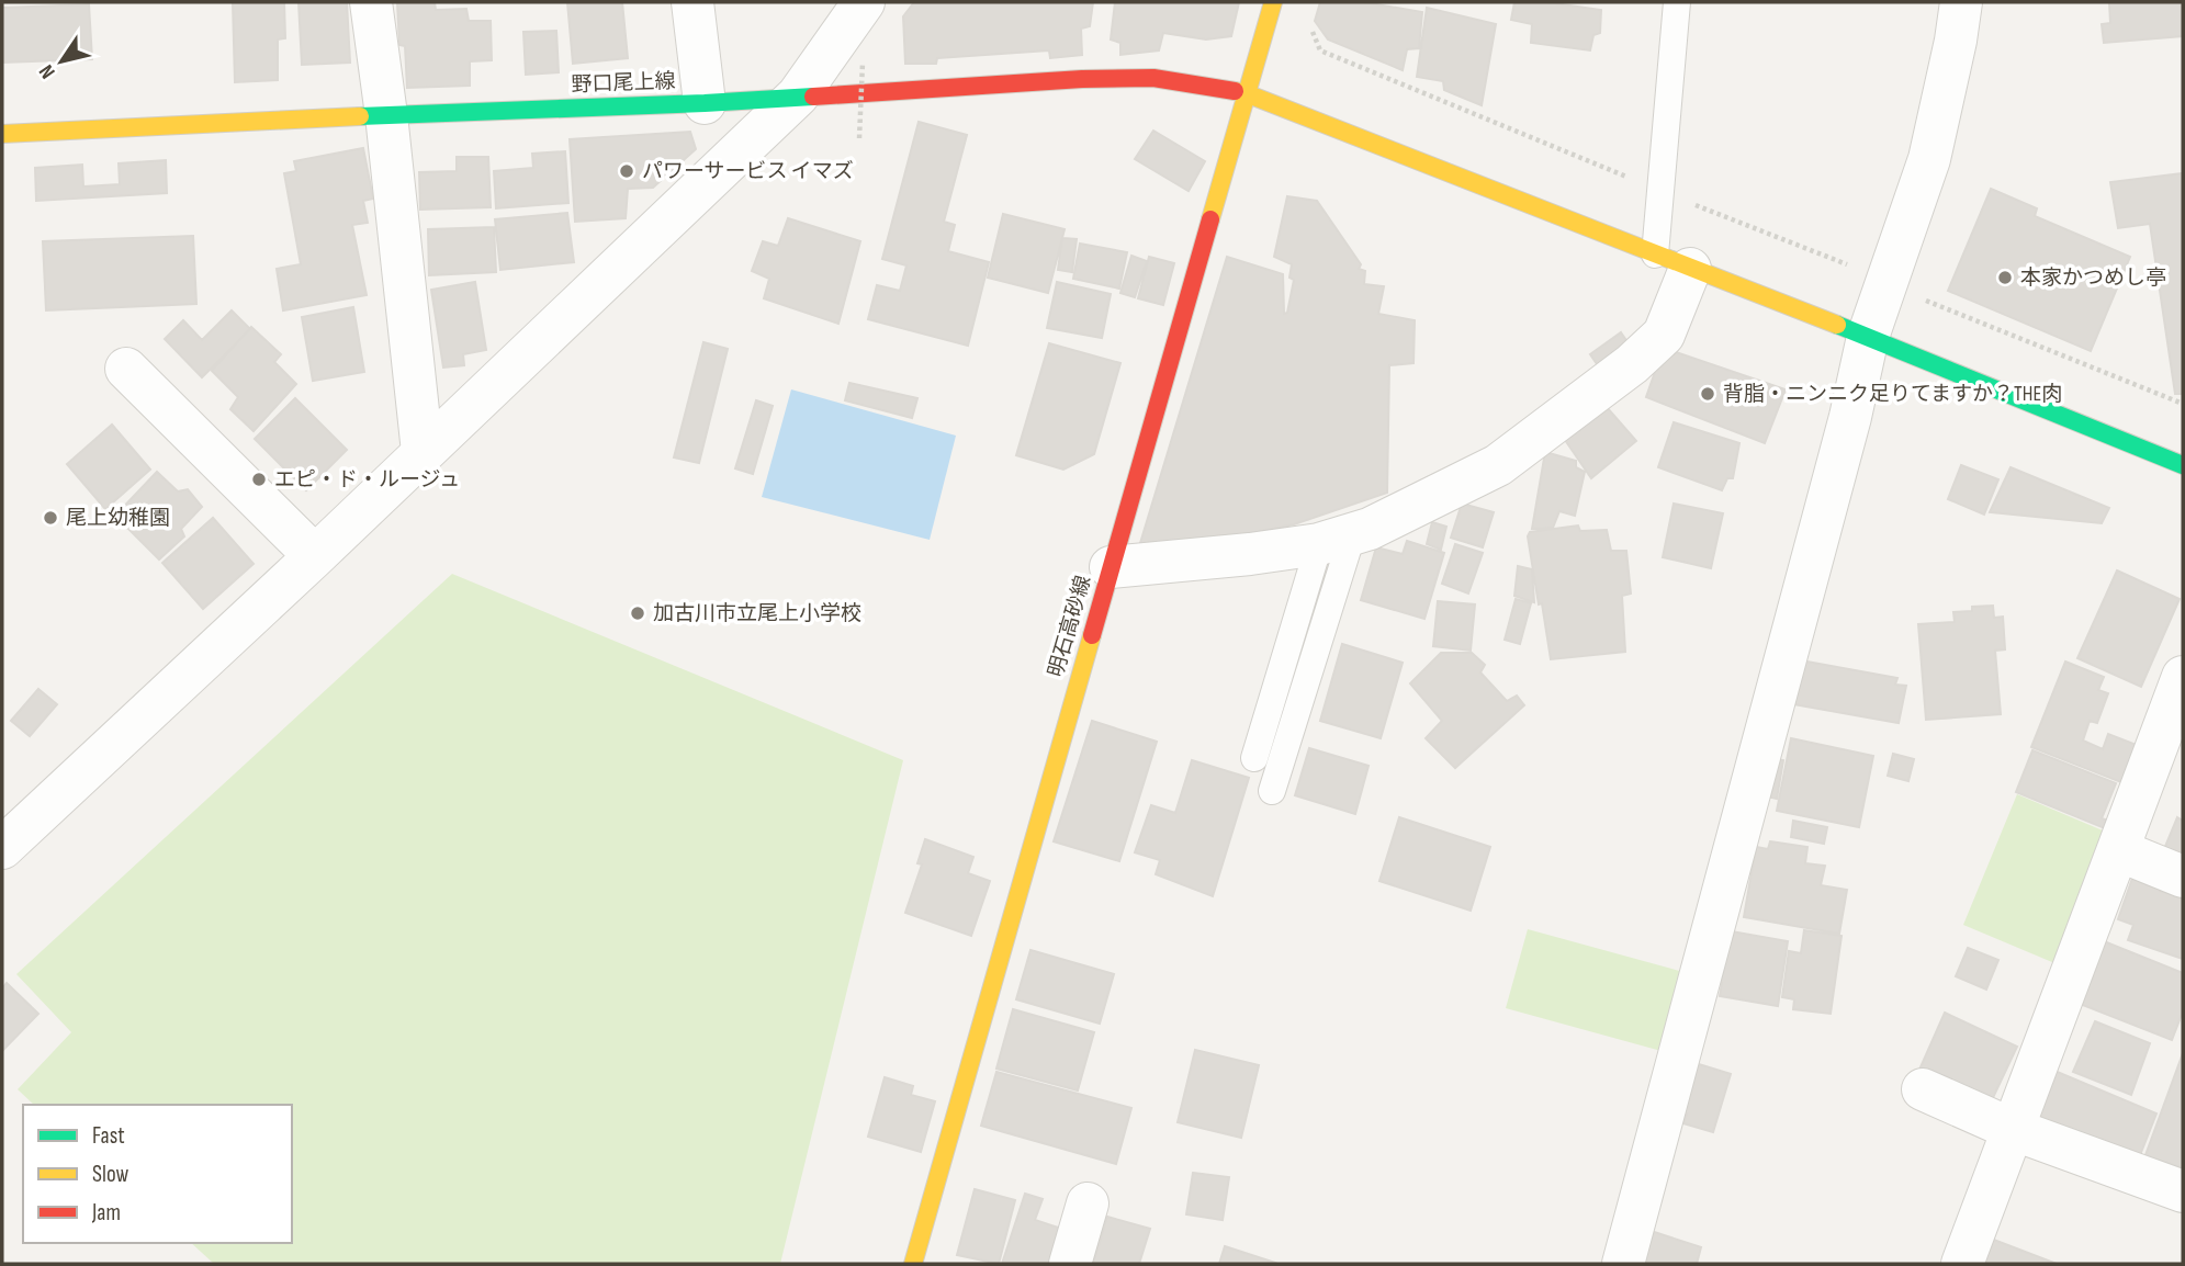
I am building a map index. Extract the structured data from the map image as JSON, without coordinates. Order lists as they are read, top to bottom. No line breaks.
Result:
{"streets":{"main road":["野口尾上線","明石高砂線"]},"crossings":[["野口尾上線","明石高砂線"]],"places":["パワーサービス イマズ","本家かつめし亭","背脂・ニンニク足りてますか？THE肉","エピ・ド・ルージュ","尾上幼稚園","加古川市立尾上小学校"],"legend":["Fast","Slow","Jam"],"north":"bottom left"}
